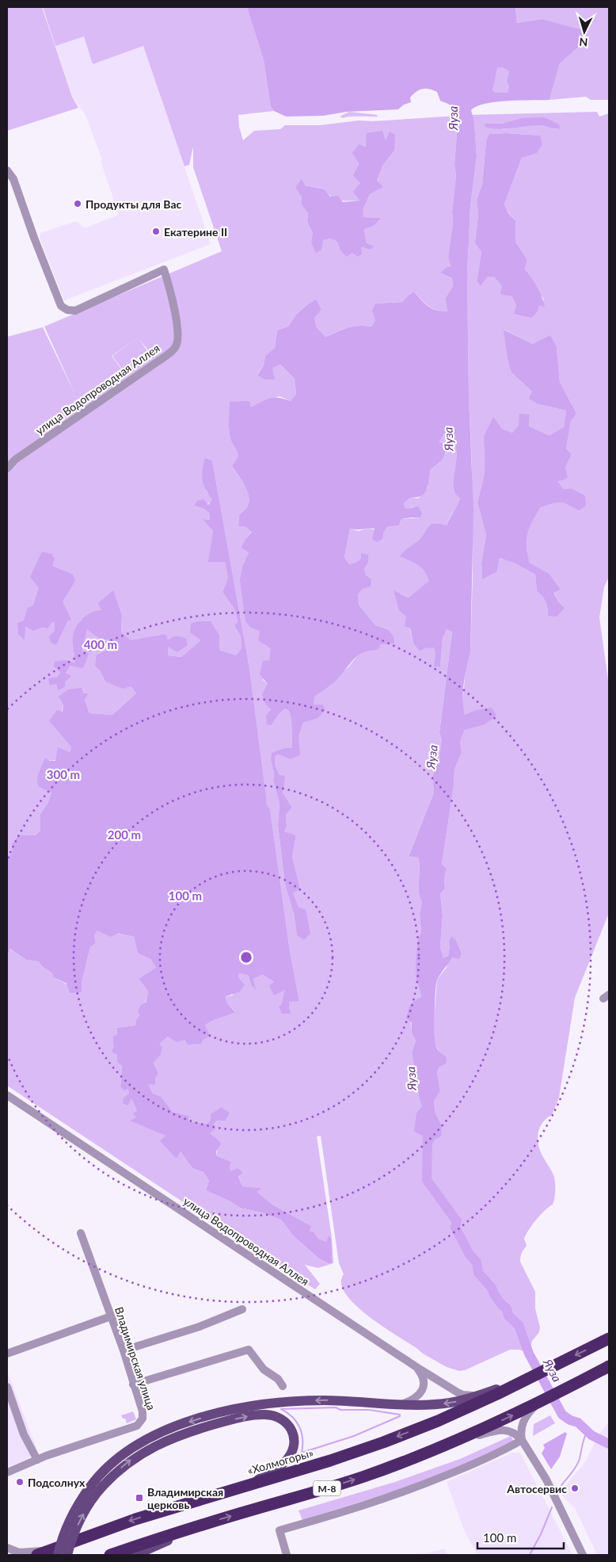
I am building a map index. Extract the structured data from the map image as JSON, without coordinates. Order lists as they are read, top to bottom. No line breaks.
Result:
{"streets":{"highway":["«Холмогоры»","М-8"],"street":["улица Водопроводная Аллея","Владимирская улица"]},"crossings":[["«Холмогоры»","М-8"]],"water":["Яуза"],"places":{"other":["Продукты для Вас","Екатерине II","Подсолнух","Автосервис"],"transit":["Владимирская церковь"]},"scale_bar":"100 m","north":"bottom","rings":["400 m","300 m","200 m","100 m"]}
